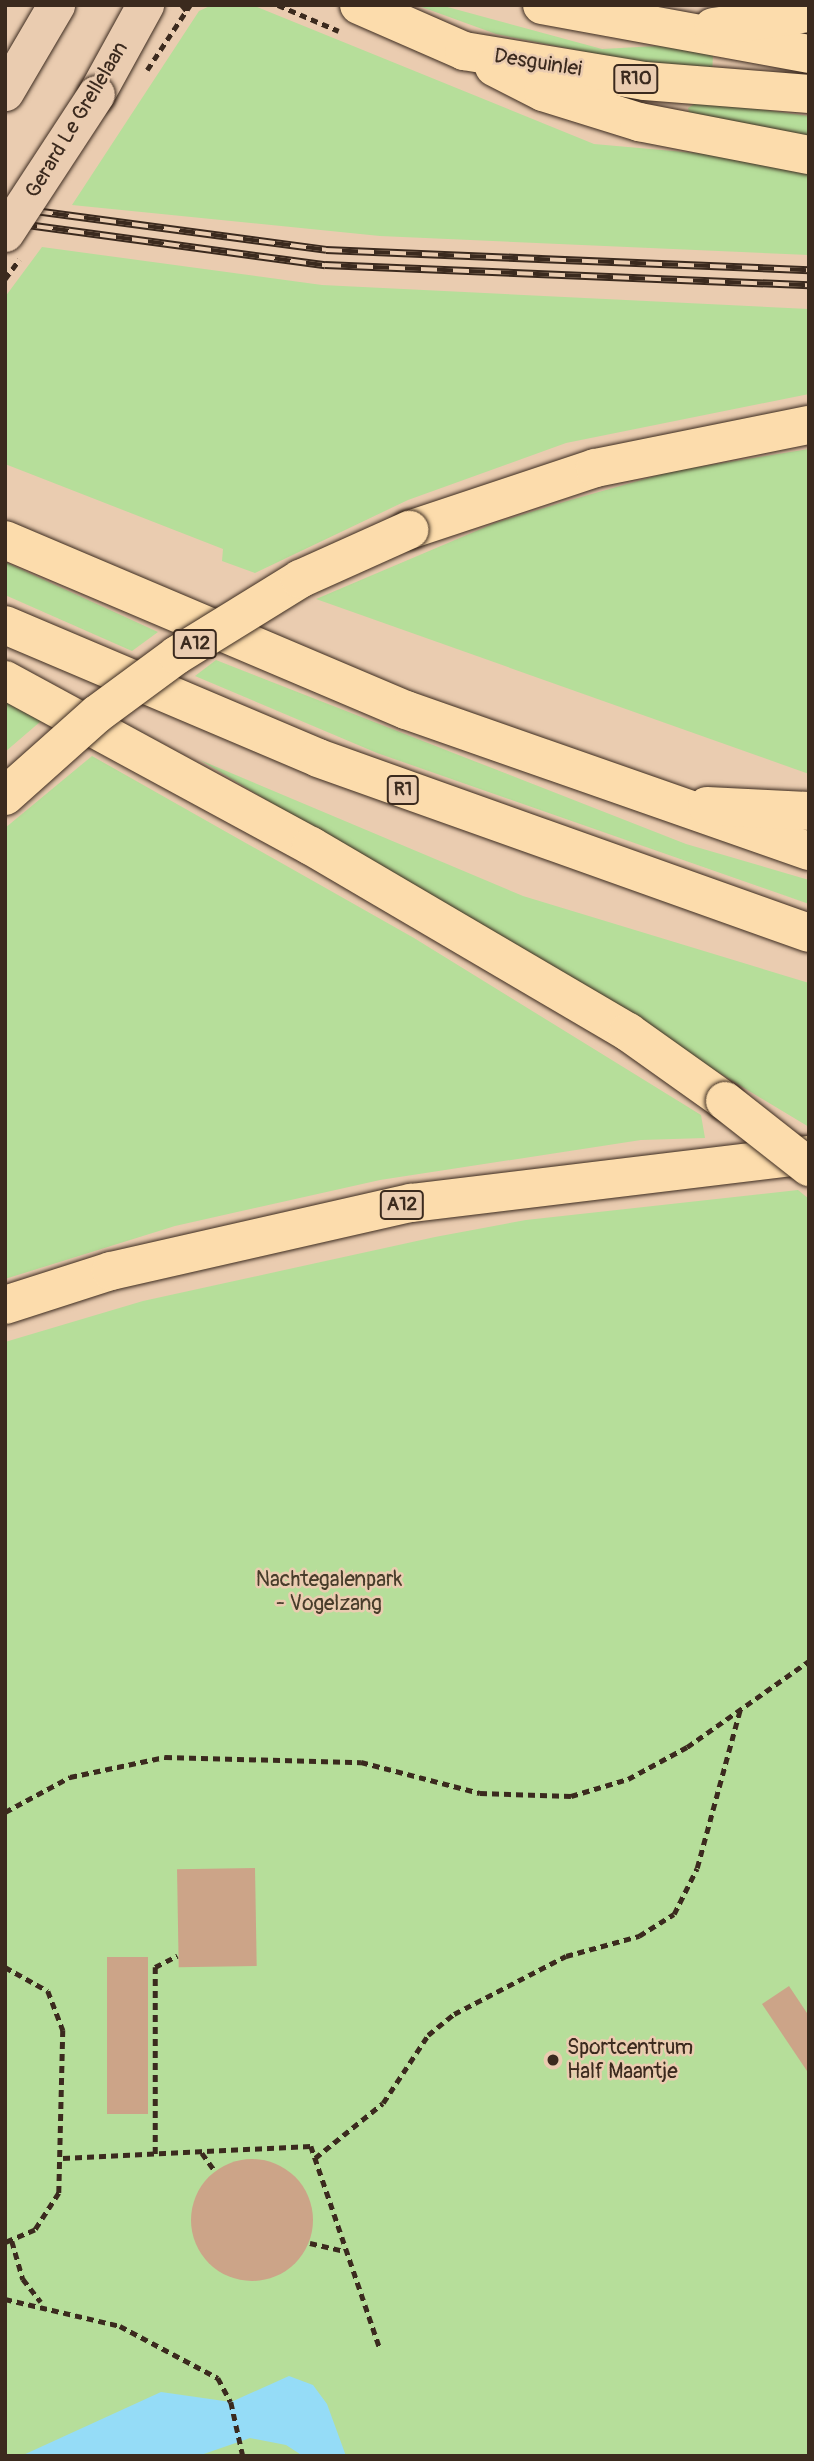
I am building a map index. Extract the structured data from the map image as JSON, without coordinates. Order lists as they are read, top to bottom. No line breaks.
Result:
{"streets":{"main road":["Desguinlei","R10","A12","R1"],"street":["Gerard Le Grellelaan"]},"parks":["Nachtegalenpark - Vogelzang"],"places":["Sportcentrum Half Maantje"]}
